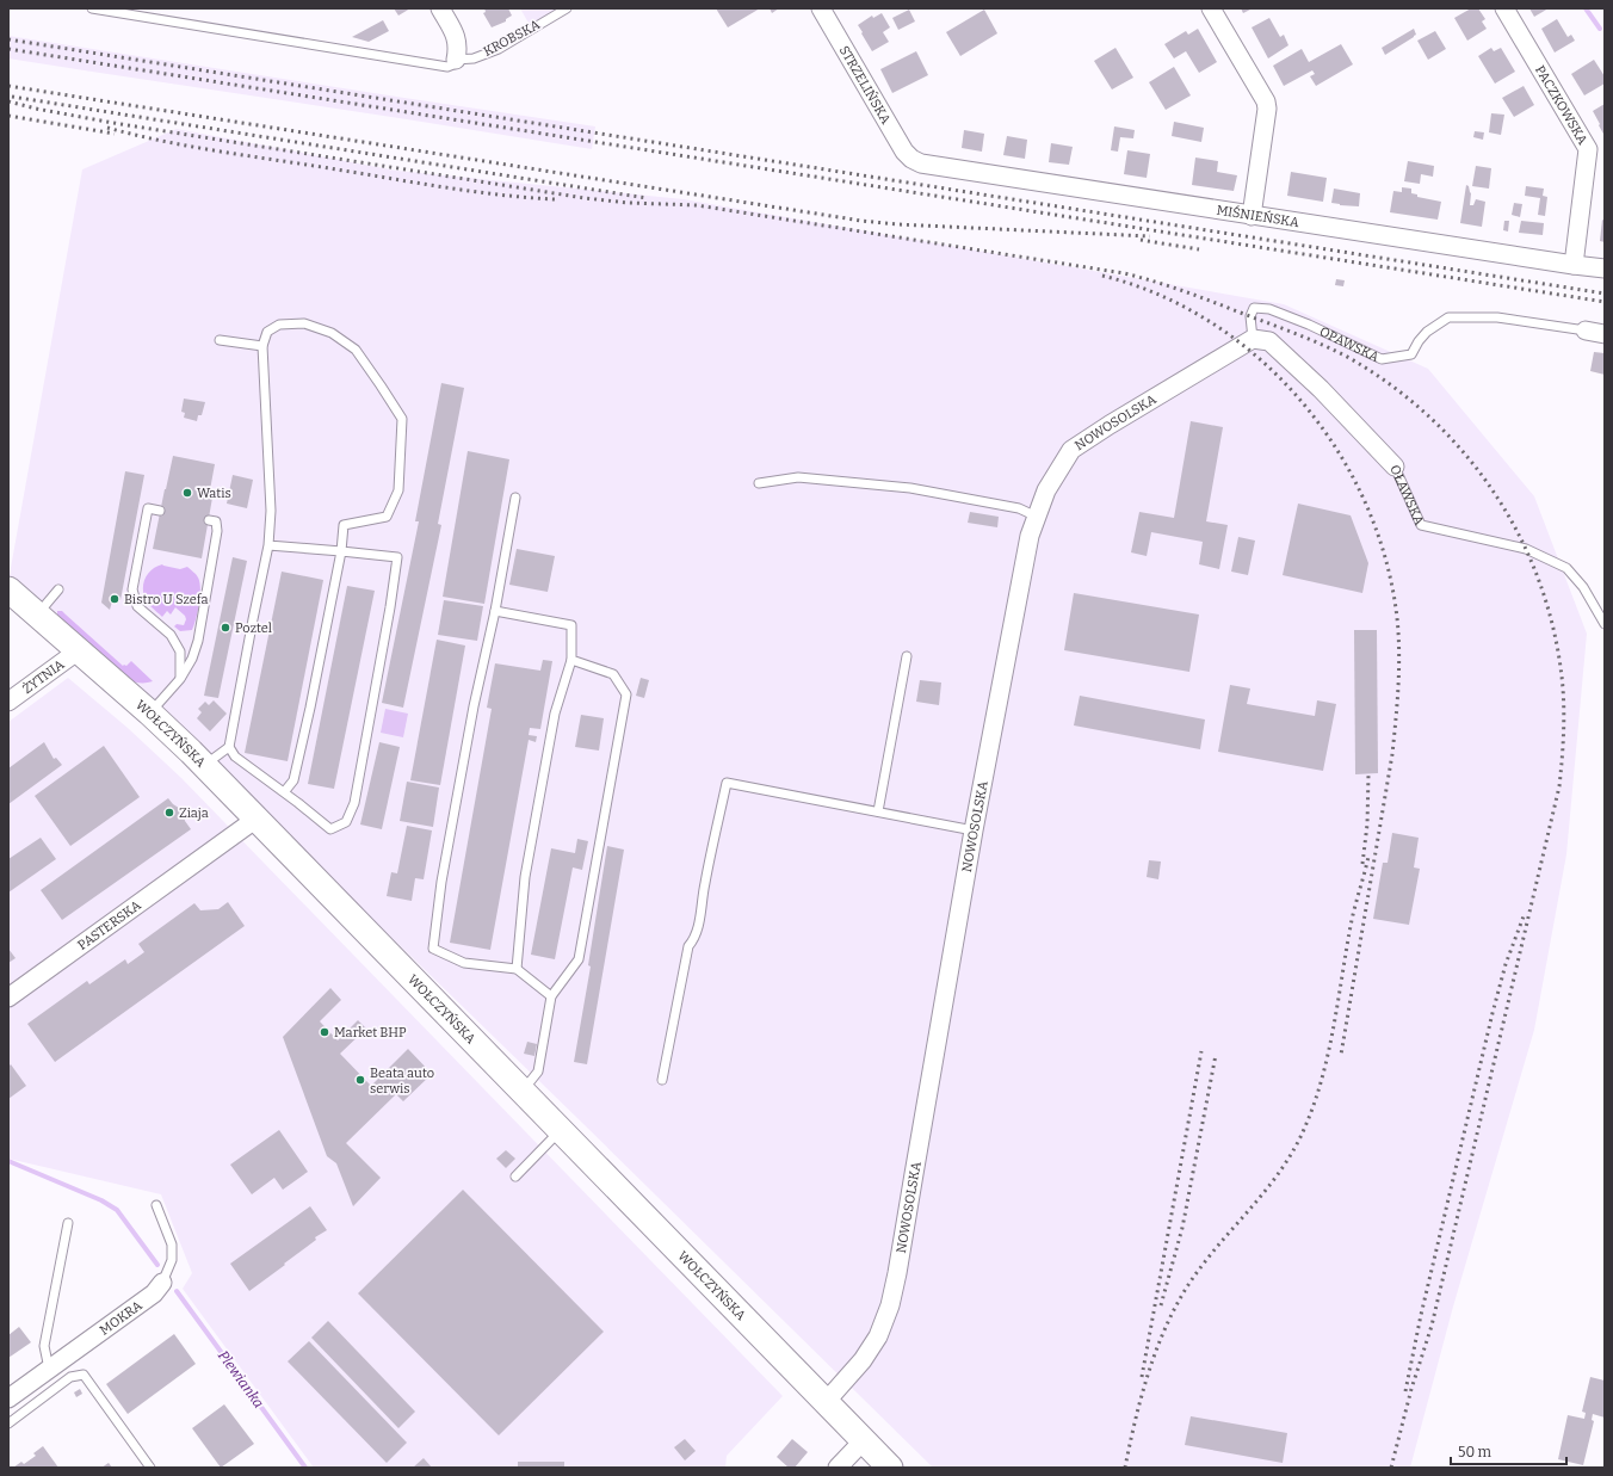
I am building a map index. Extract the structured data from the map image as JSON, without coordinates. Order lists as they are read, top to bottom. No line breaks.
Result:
{"streets":{"street":["STRZELIŃSKA","PACZKOWSKA","MIŚNIEŃSKA","OPAWSKA","NOWOSOLSKA","OŁAWSKA","ŻYTNIA","WOŁCZYŃSKA","PASTERSKA","MOKRA"],"lane":["KROBSKA"]},"crossings":[["STRZELIŃSKA","MIŚNIEŃSKA"],["PACZKOWSKA","MIŚNIEŃSKA"],["OPAWSKA","NOWOSOLSKA"],["OPAWSKA","OŁAWSKA"],["NOWOSOLSKA","OŁAWSKA"],["NOWOSOLSKA","WOŁCZYŃSKA"],["ŻYTNIA","WOŁCZYŃSKA"],["WOŁCZYŃSKA","PASTERSKA"]],"water":["Plewianka"],"places":["Watis","Bistro U Szefa","Poztel","Ziaja","Market BHP","Beata auto serwis"],"scale_bar":"50 m"}
